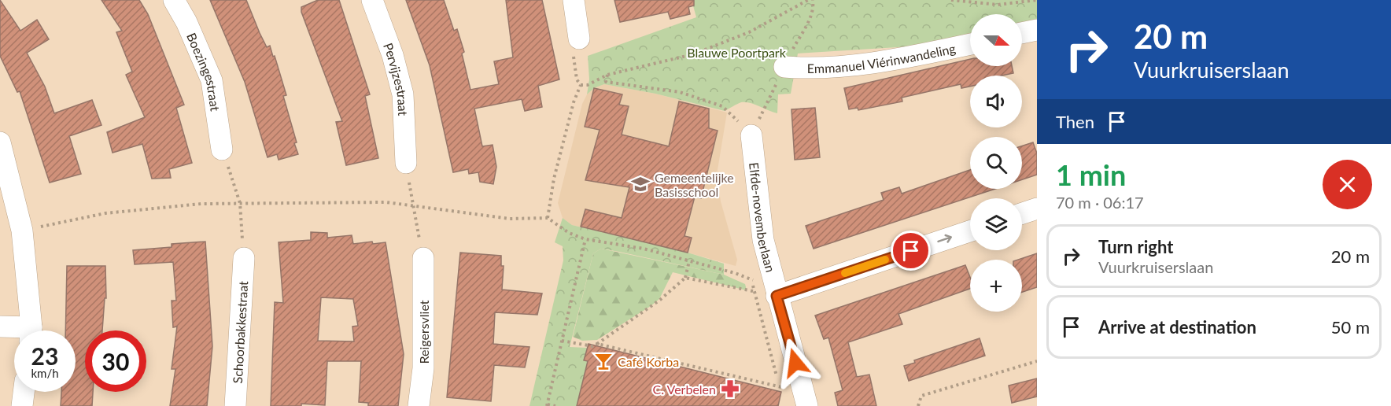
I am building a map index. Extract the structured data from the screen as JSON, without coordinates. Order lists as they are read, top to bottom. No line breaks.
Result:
{"streets":{"street":["Emmanuel Viérinwandeling","Boezingestraat","Pervijzestraat","Elfde-novemberlaan","Schoorbakkestraat","Reigersvliet"]},"parks":["Blauwe Poortpark"],"places":{"school or university":["Gemeentelijke Basisschool"],"bar":["Café Korba"],"pharmacy":["C. Verbelen"]},"north":"right","page":{"turn":["20 m","Vuurkruiserslaan"],"map_buttons":"+","then":"Then","heading":["1 min","70 m · 06:17"],"list":[{"name":"Turn right","note":"Vuurkruiserslaan","value":"20 m"},{"name":"Arrive at destination","value":"50 m"}],"speed":"23 km/h","limit":"30"}}
